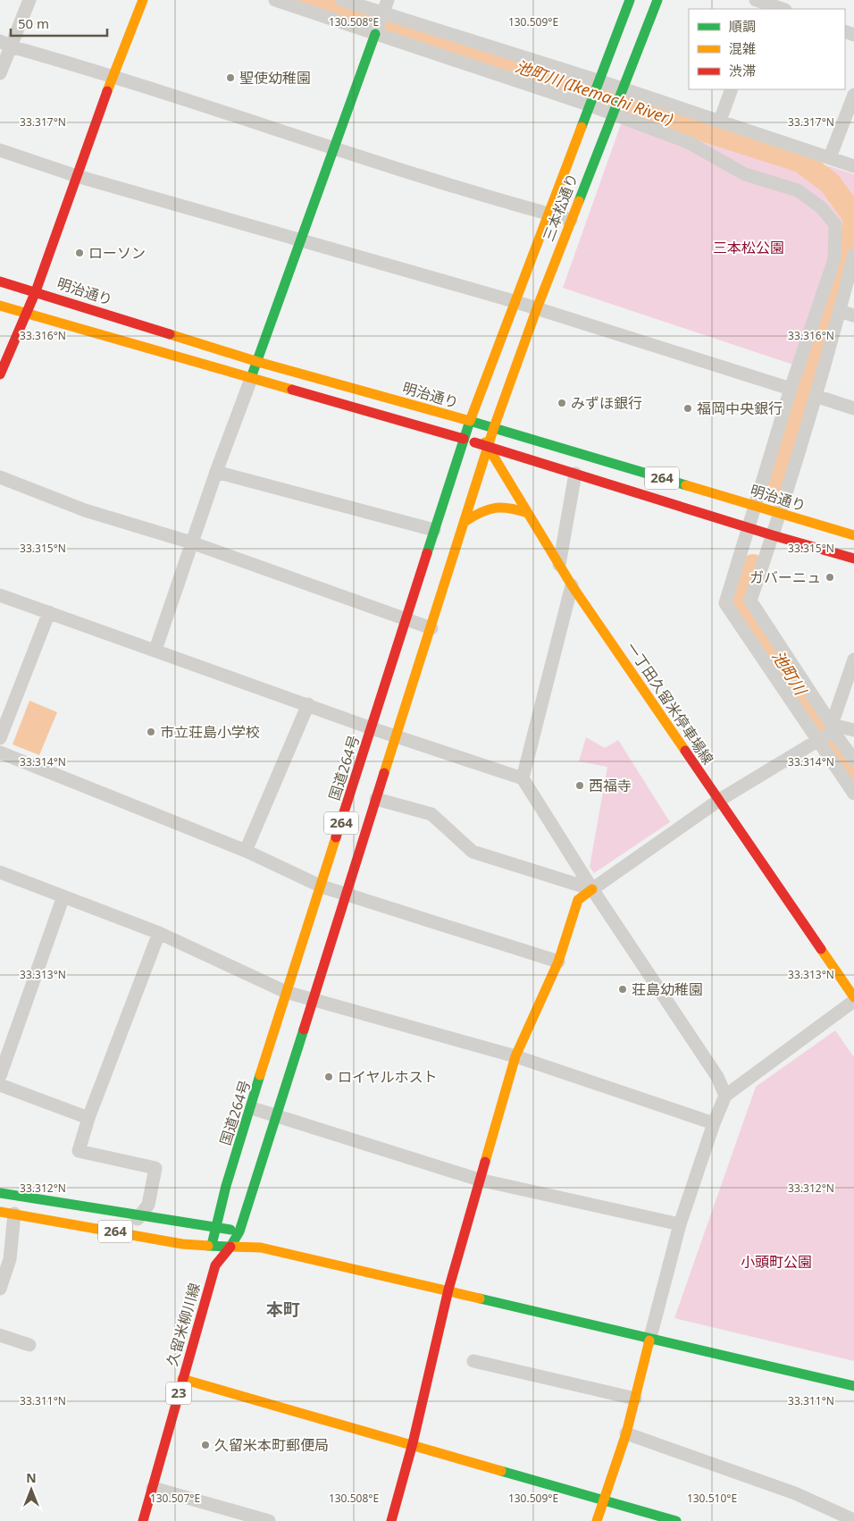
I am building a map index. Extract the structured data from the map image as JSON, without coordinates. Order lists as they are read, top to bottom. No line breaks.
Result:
{"streets":{"main road":["三本松通り","明治通り","264","一丁田久留米停車場線","国道264号","久留米柳川線","23"]},"crossings":[["三本松通り","明治通り"],["三本松通り","264"],["三本松通り","一丁田久留米停車場線"],["三本松通り","国道264号"],["明治通り","264"],["明治通り","一丁田久留米停車場線"],["明治通り","国道264号"],["264","一丁田久留米停車場線"],["264","国道264号"],["264","久留米柳川線"],["一丁田久留米停車場線","国道264号"],["国道264号","久留米柳川線"]],"districts":["本町"],"water":["池町川 (Ikemachi River)","池町川"],"parks":["三本松公園","小頭町公園"],"places":["聖使幼稚園","ローソン","みずほ銀行","福岡中央銀行","ガバーニュ","市立荘島小学校","西福寺","荘島幼稚園","ロイヤルホスト","久留米本町郵便局"],"legend":["順調","混雑","渋滞"],"scale_bar":"50 m","north":"top","coordinates":["130.508°E","130.509°E","33.317°N","33.316°N","33.315°N","33.314°N","33.313°N","33.312°N","33.311°N","130.507°E","130.510°E"]}
